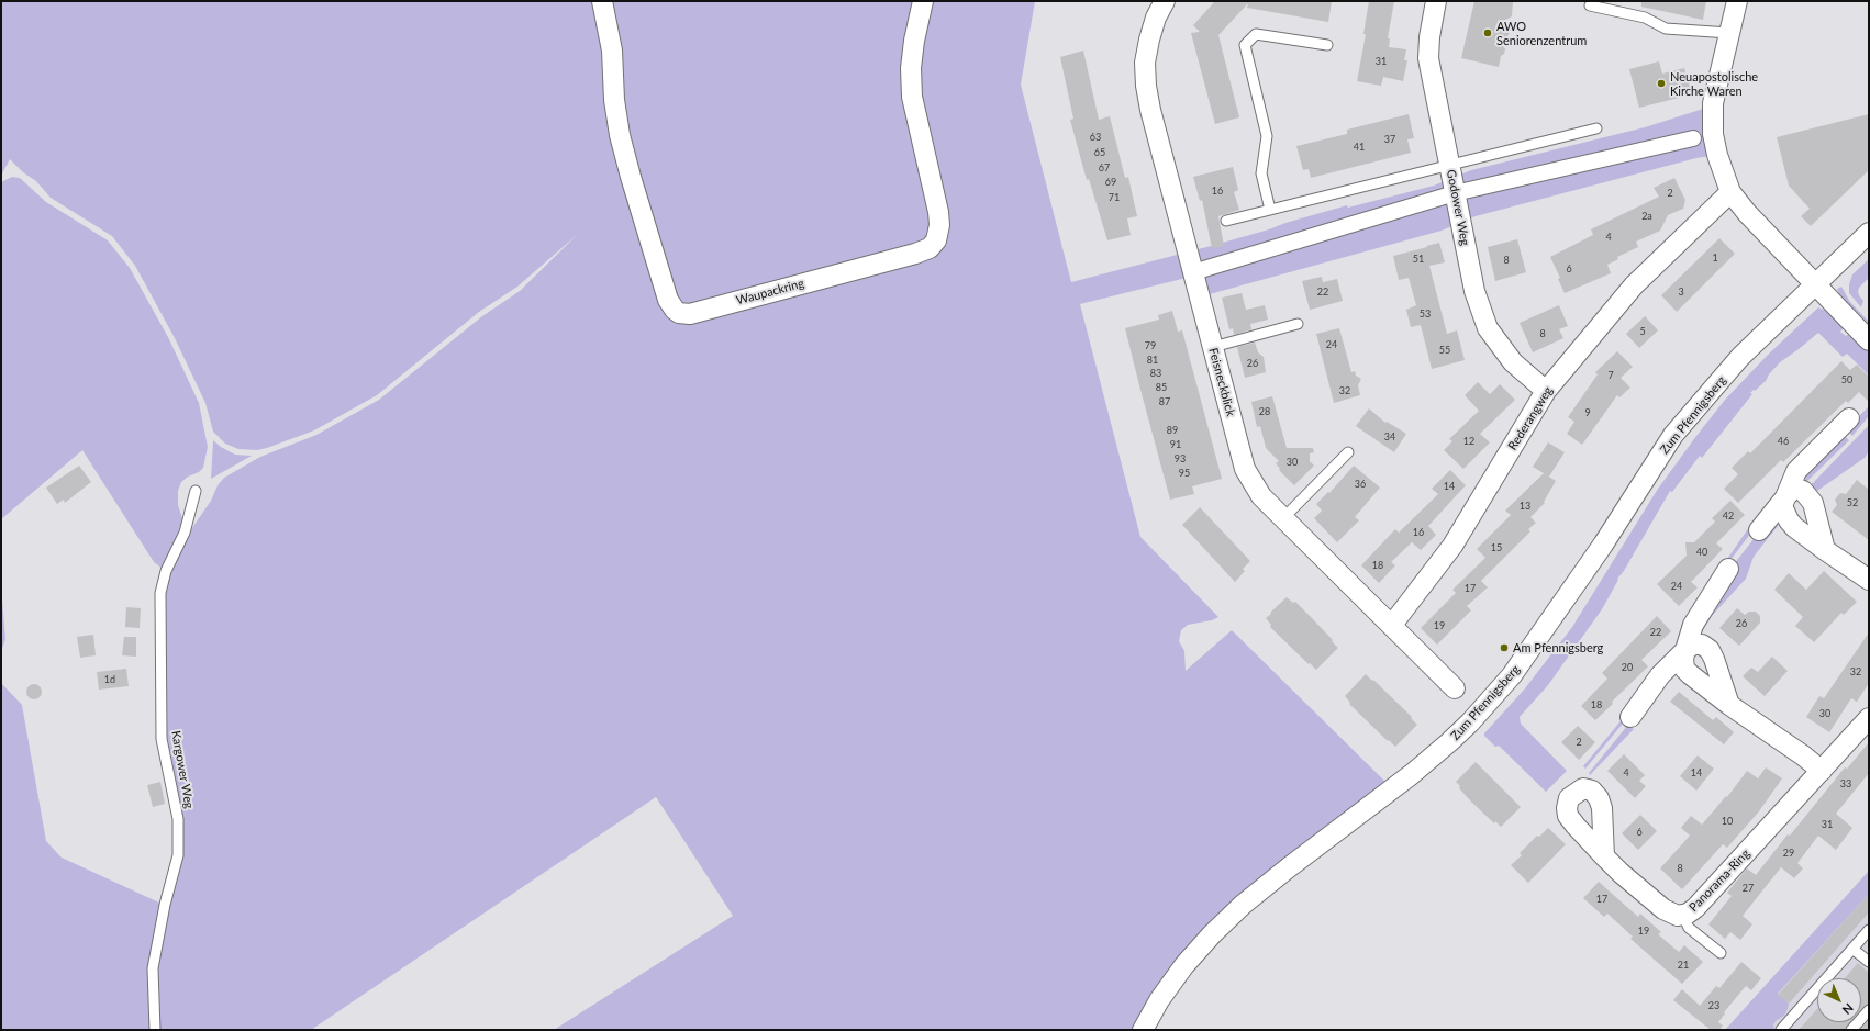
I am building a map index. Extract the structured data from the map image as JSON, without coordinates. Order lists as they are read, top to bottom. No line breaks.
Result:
{"streets":{"street":["Godower Weg","Waupackring","Feisneckblick","Zum Pfennigsberg","Rederangweg","Panorama-Ring"],"lane":["Kargower Weg"]},"crossings":[["Godower Weg","Rederangweg"],["Feisneckblick","Rederangweg"]],"places":["AWO Seniorenzentrum","Neuapostolische Kirche Waren","Am Pfennigsberg"],"house_numbers":["31","63","37","41","65","67","69","16","2","71","2a","4","1","51","8","6","22","3","53","5","8","24","79","55","81","26","83","7","50","85","32","87","28","9","89","34","12","46","91","93","30","95","36","14","52","13","42","16","15","40","18","24","17","26","19","22","20","32","1d","18","30","2","4","14","33","10","31","6","29","8","27","17","19","21","23"],"north":"bottom right"}
